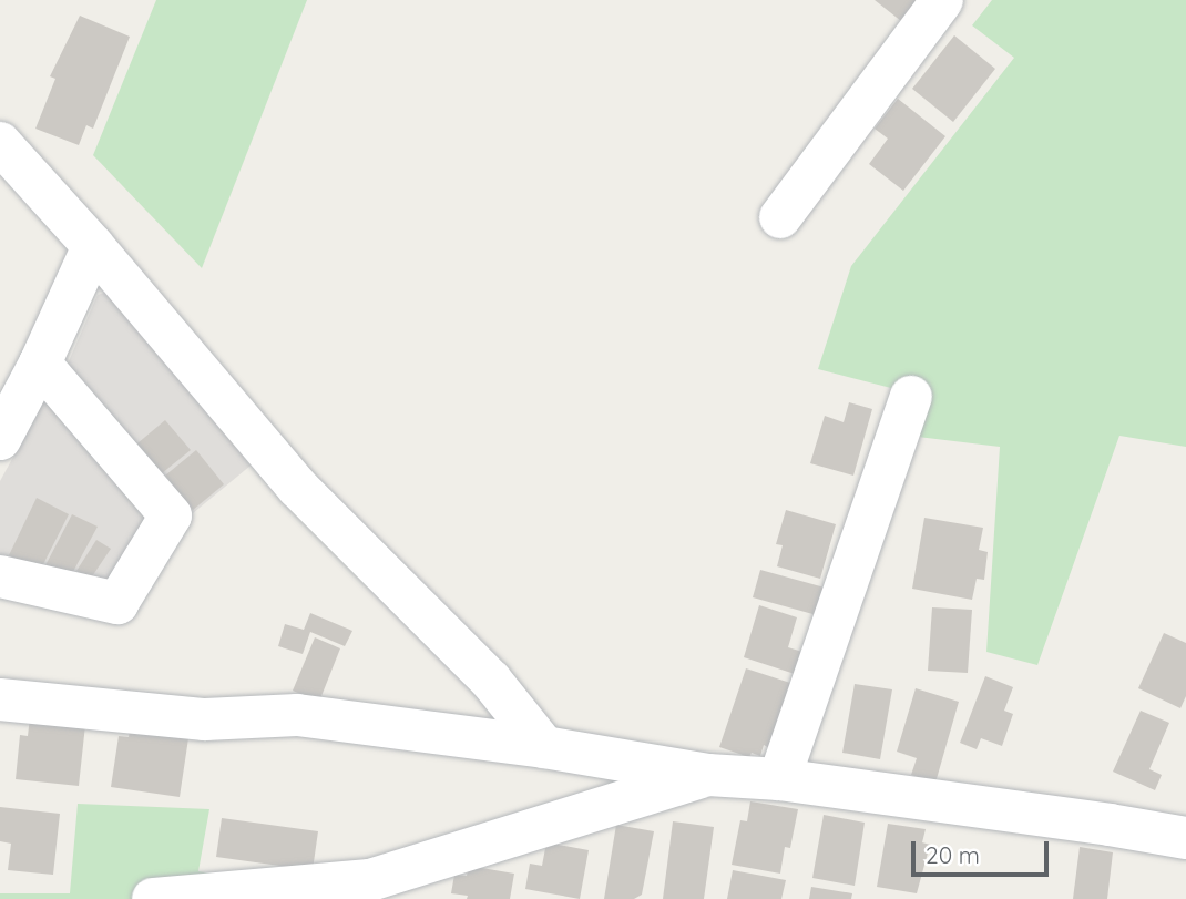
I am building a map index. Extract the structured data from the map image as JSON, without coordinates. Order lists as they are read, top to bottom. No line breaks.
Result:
{"scale_bar":"20 m"}
